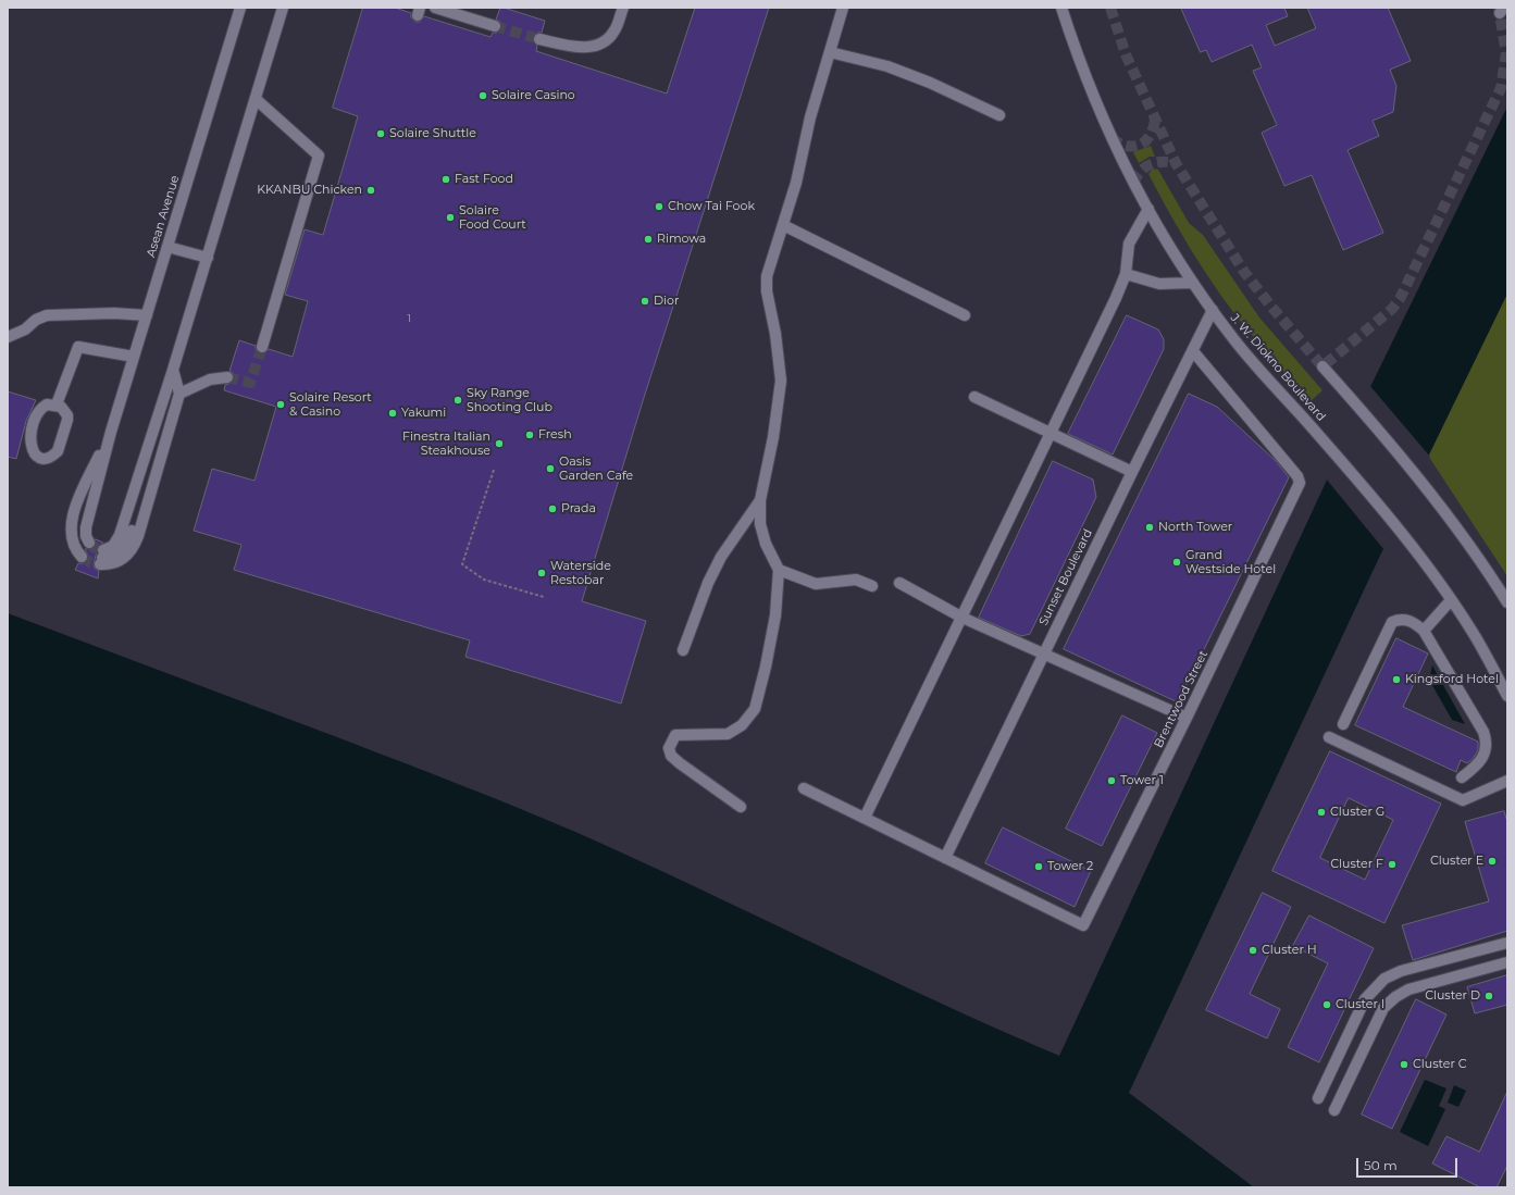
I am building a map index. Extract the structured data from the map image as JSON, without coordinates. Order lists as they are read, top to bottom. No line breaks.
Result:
{"streets":{"street":["Asean Avenue","J. W. Diokno Boulevard","Sunset Boulevard","Brentwood Street"]},"crossings":[["J. W. Diokno Boulevard","Sunset Boulevard"],["Sunset Boulevard","Brentwood Street"]],"places":["Solaire Casino","Solaire Shuttle","Fast Food","KKANBU Chicken","Chow Tai Fook","Solaire Food Court","Rimowa","Dior","Sky Range Shooting Club","Solaire Resort & Casino","Yakumi","Fresh","Finestra Italian Steakhouse","Oasis Garden Cafe","Prada","North Tower","Grand Westside Hotel","Waterside Restobar","Kingsford Hotel","Tower 1","Cluster G","Cluster E","Cluster F","Tower 2","Cluster H","Cluster D","Cluster I","Cluster C"],"house_numbers":["1"],"scale_bar":"50 m"}
